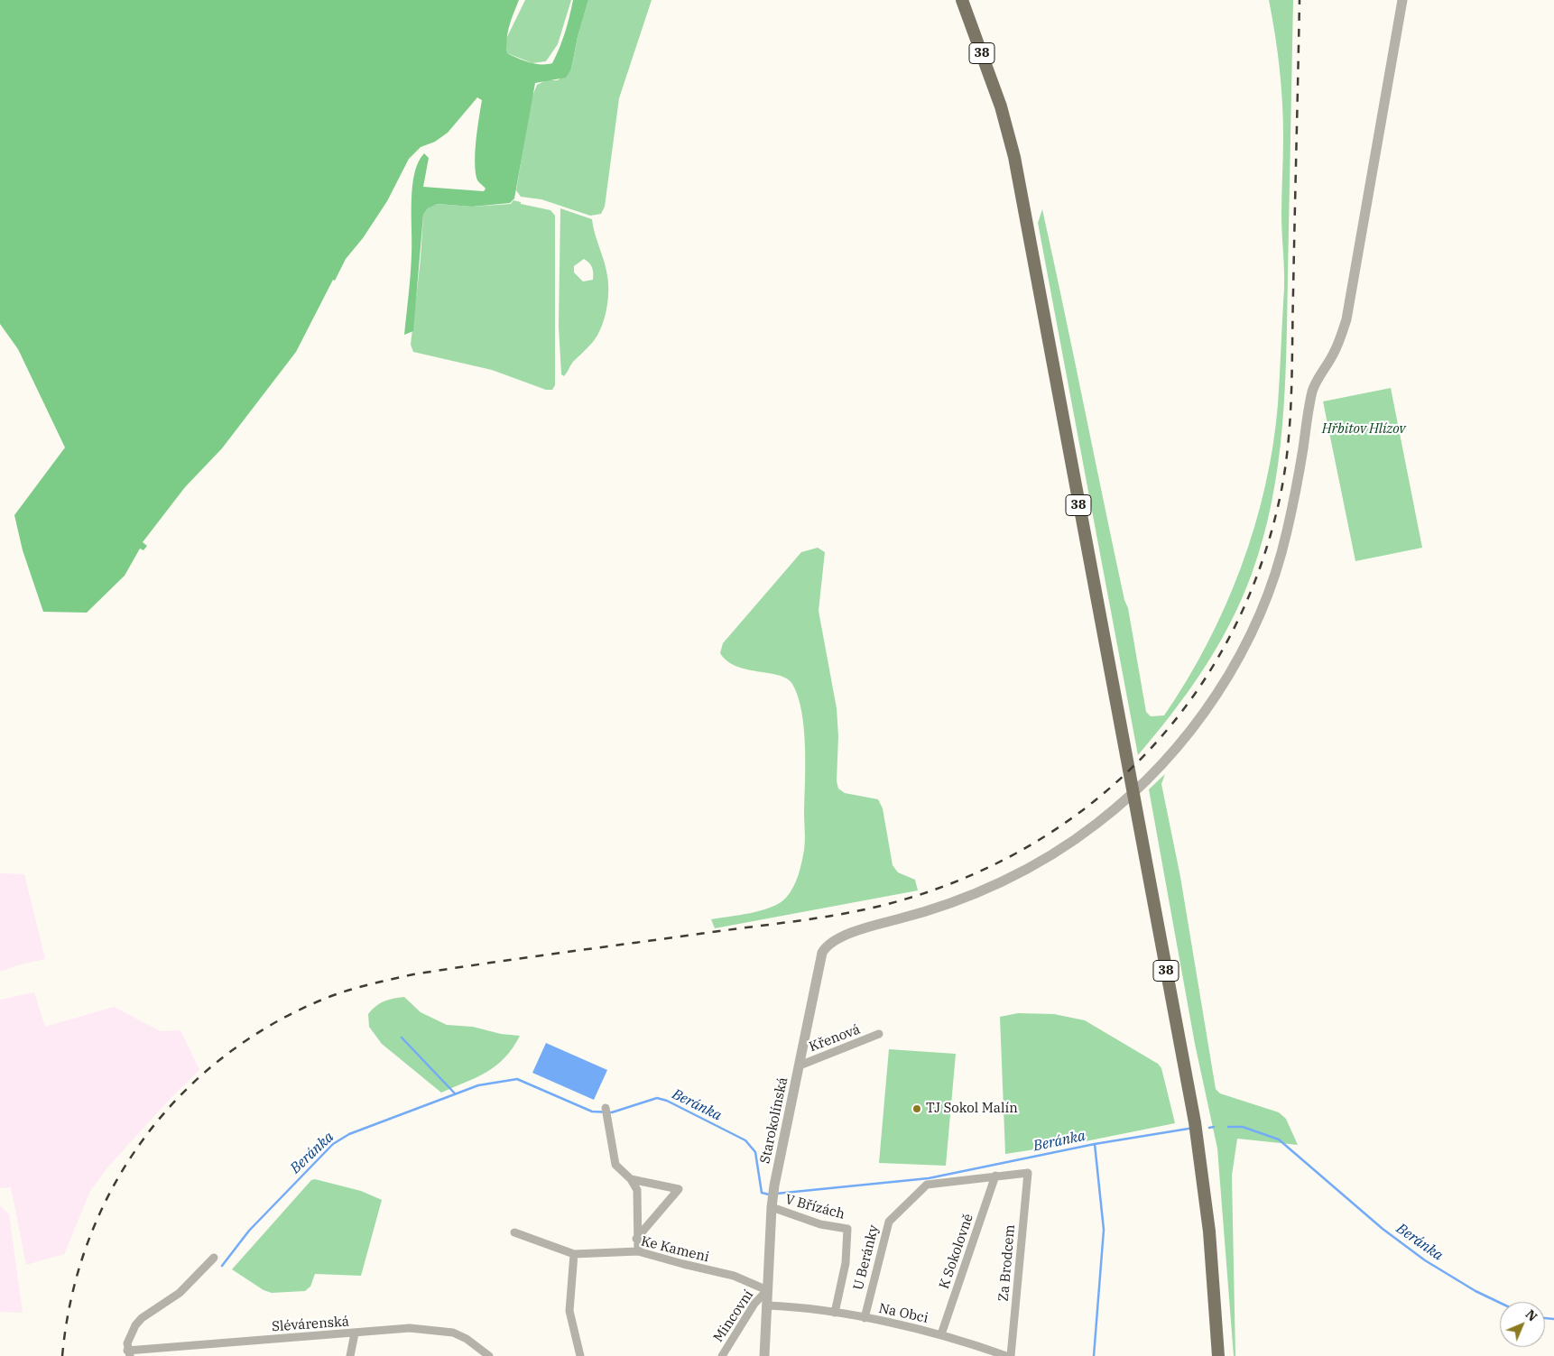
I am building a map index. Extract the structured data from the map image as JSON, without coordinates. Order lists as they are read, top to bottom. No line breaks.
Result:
{"streets":{"main road":["38"],"street":["Křenová","Starokolínská","V Břízách","Ke Kameni","K Sokolovně","U Beránky","Za Brodcem","Na Obci","Mincovní","Slévárenská"]},"crossings":[["Křenová","Starokolínská"],["Starokolínská","V Břízách"],["Starokolínská","Ke Kameni"],["Starokolínská","Na Obci"],["Starokolínská","Mincovní"],["V Břízách","Na Obci"],["Ke Kameni","Mincovní"],["K Sokolovně","U Beránky"],["K Sokolovně","Na Obci"],["U Beránky","Za Brodcem"],["U Beránky","Na Obci"]],"water":["Beránka"],"parks":["Hřbitov Hlízov"],"places":["TJ Sokol Malín"],"north":"top right"}
